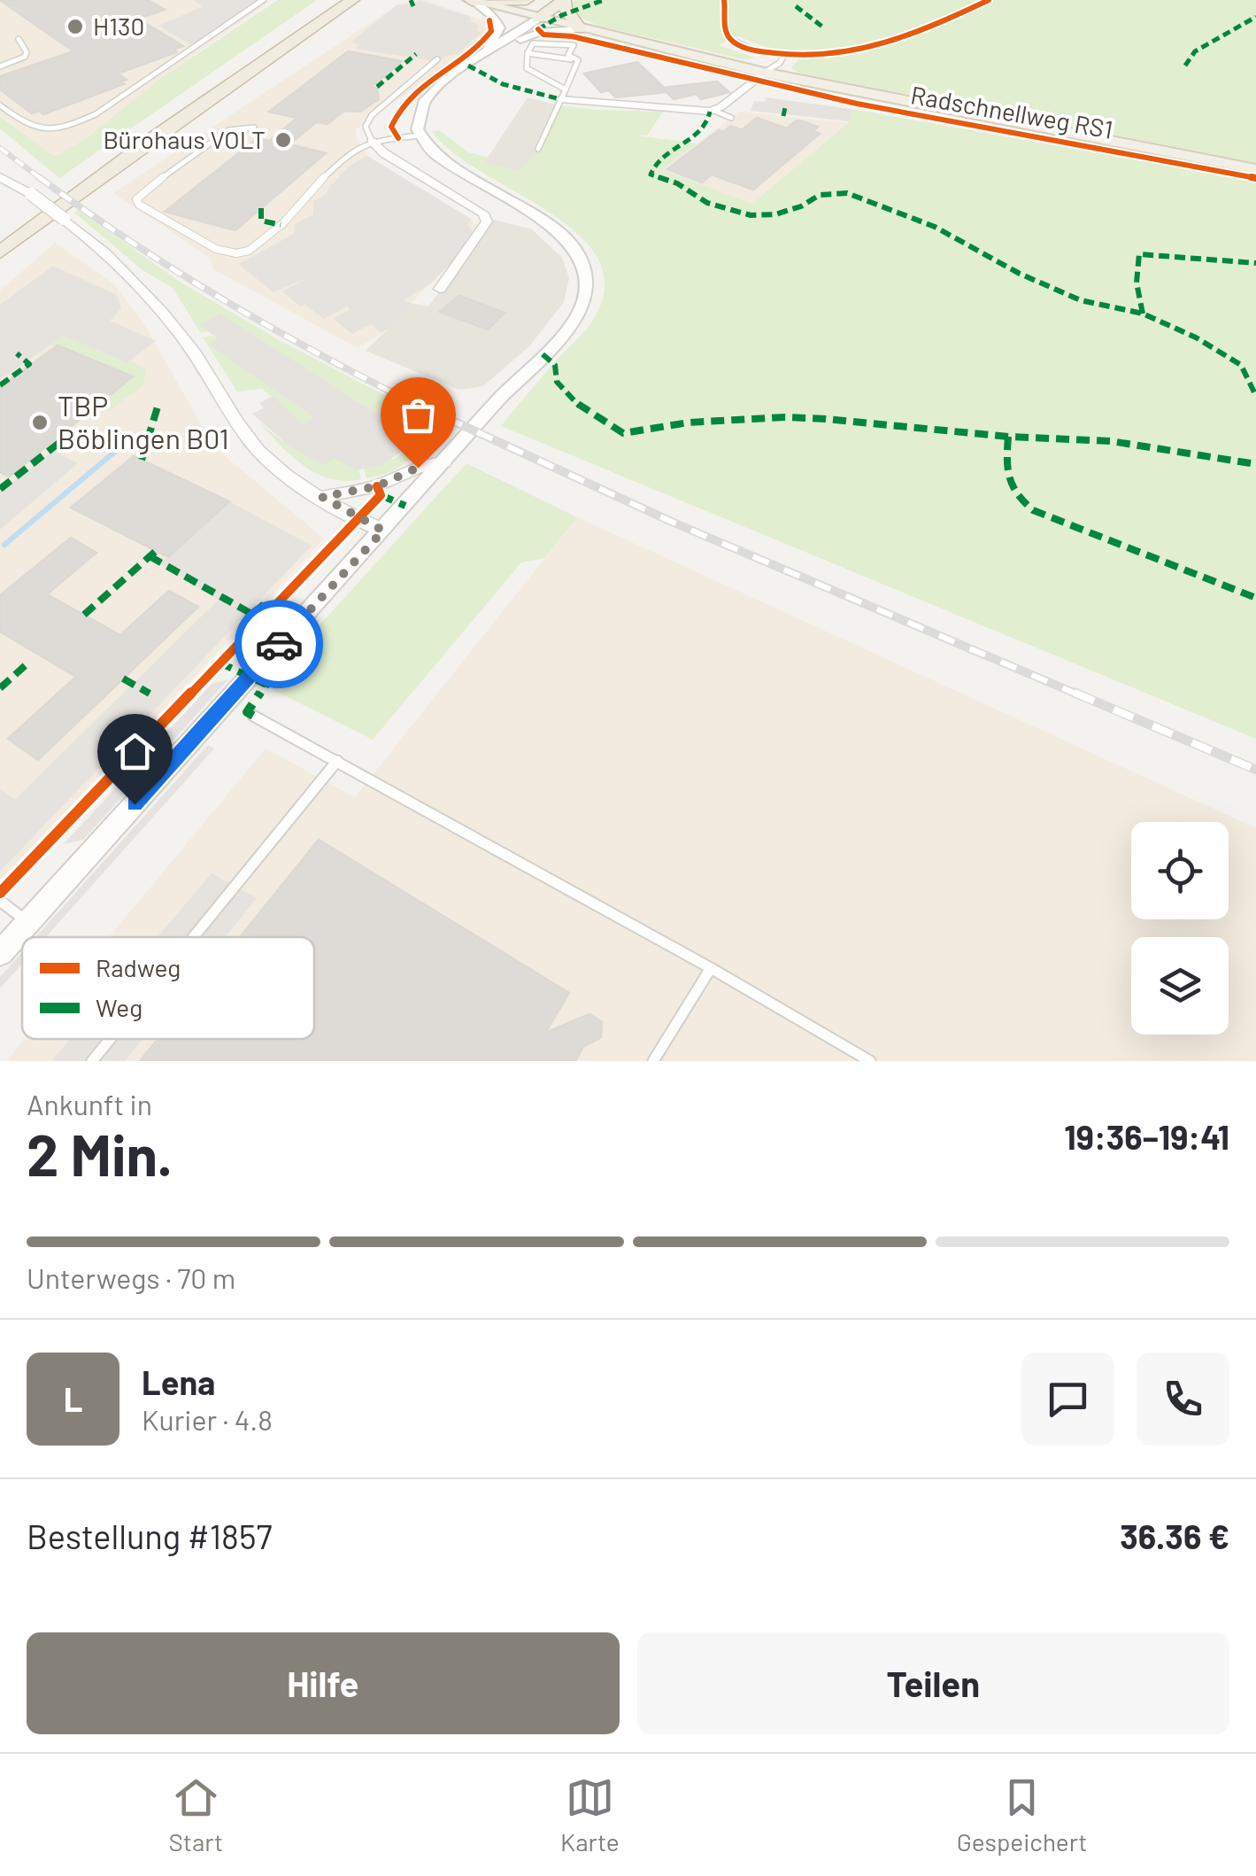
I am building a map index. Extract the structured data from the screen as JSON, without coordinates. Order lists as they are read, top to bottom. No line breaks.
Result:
{"streets":{"cycle path":["Radschnellweg RS1"]},"places":["H130","Bürohaus VOLT","TBP Böblingen B01"],"legend":["Radweg","Weg"],"page":{"heading":["2 Min.","Ankunft in","19:36–19:41"],"panel":["Lena","Kurier · 4.8","Bestellung #1857","36.36 €"],"bar":"Unterwegs · 70 m","round":"L","buttons":["Hilfe","Teilen"],"tabs":["Start","Karte","Gespeichert"]}}
